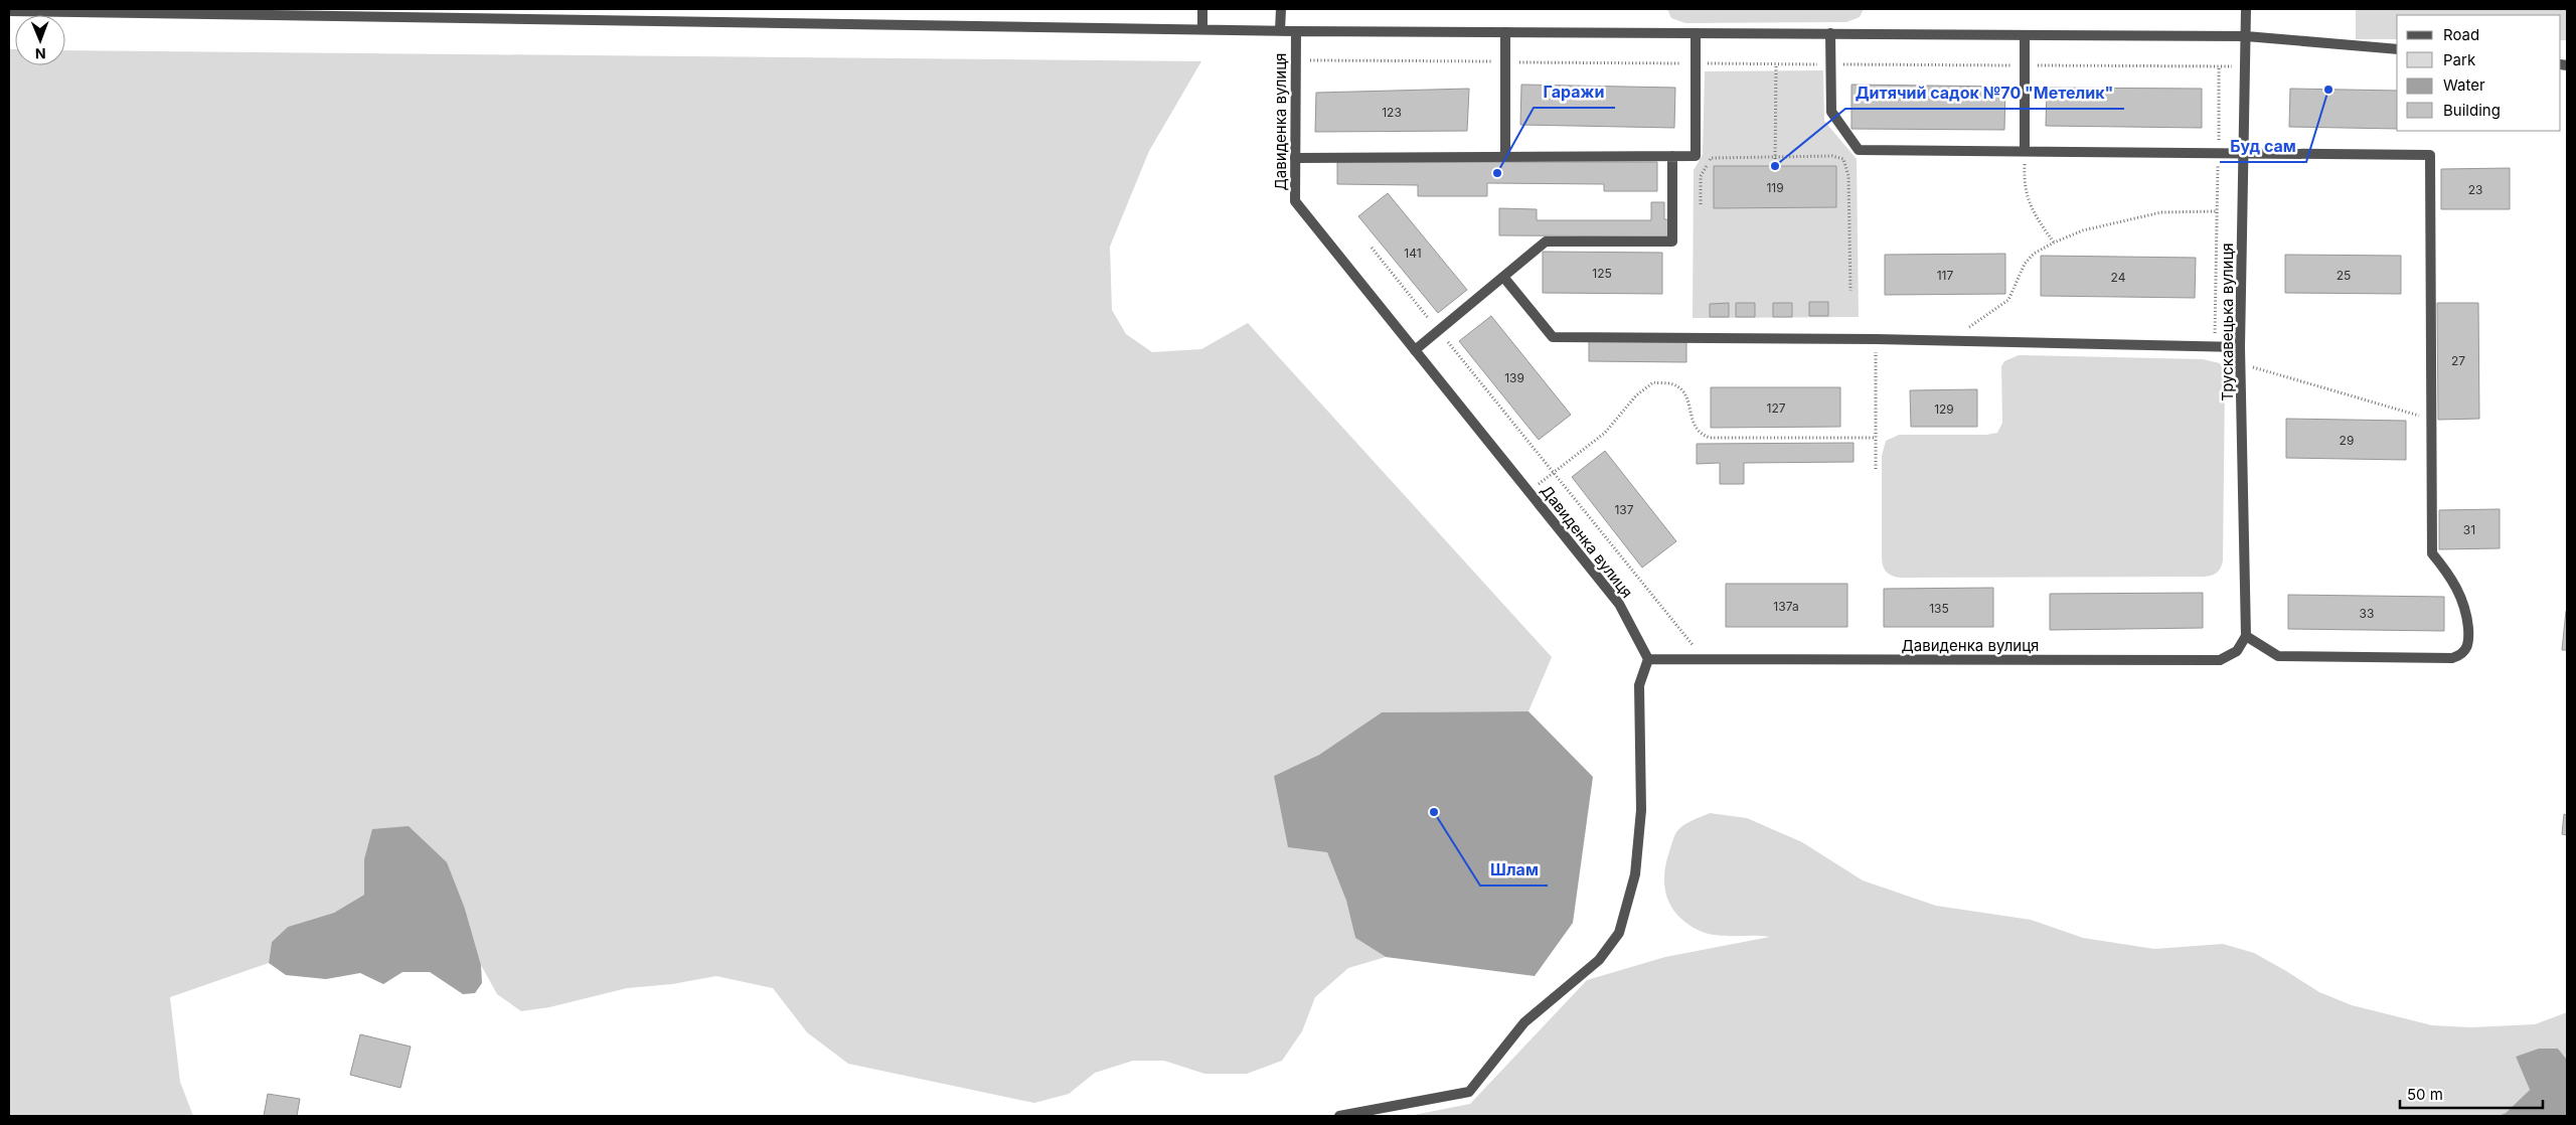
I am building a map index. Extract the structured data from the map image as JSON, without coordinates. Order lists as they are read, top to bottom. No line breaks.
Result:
{"streets":{"street":["Давиденка вулиця","Трускавецька вулиця"]},"crossings":[["Давиденка вулиця","Трускавецька вулиця"]],"places":["Буд сам","Дитячий садок №70 \"Метелик\"","Гаражи","Шлам"],"house_numbers":["123","119","23","141","125","117","25","24","27","139","127","129","29","137","31","137а","135","33"],"legend":["Road","Park","Water","Building"],"scale_bar":"50 m","north":"bottom"}
